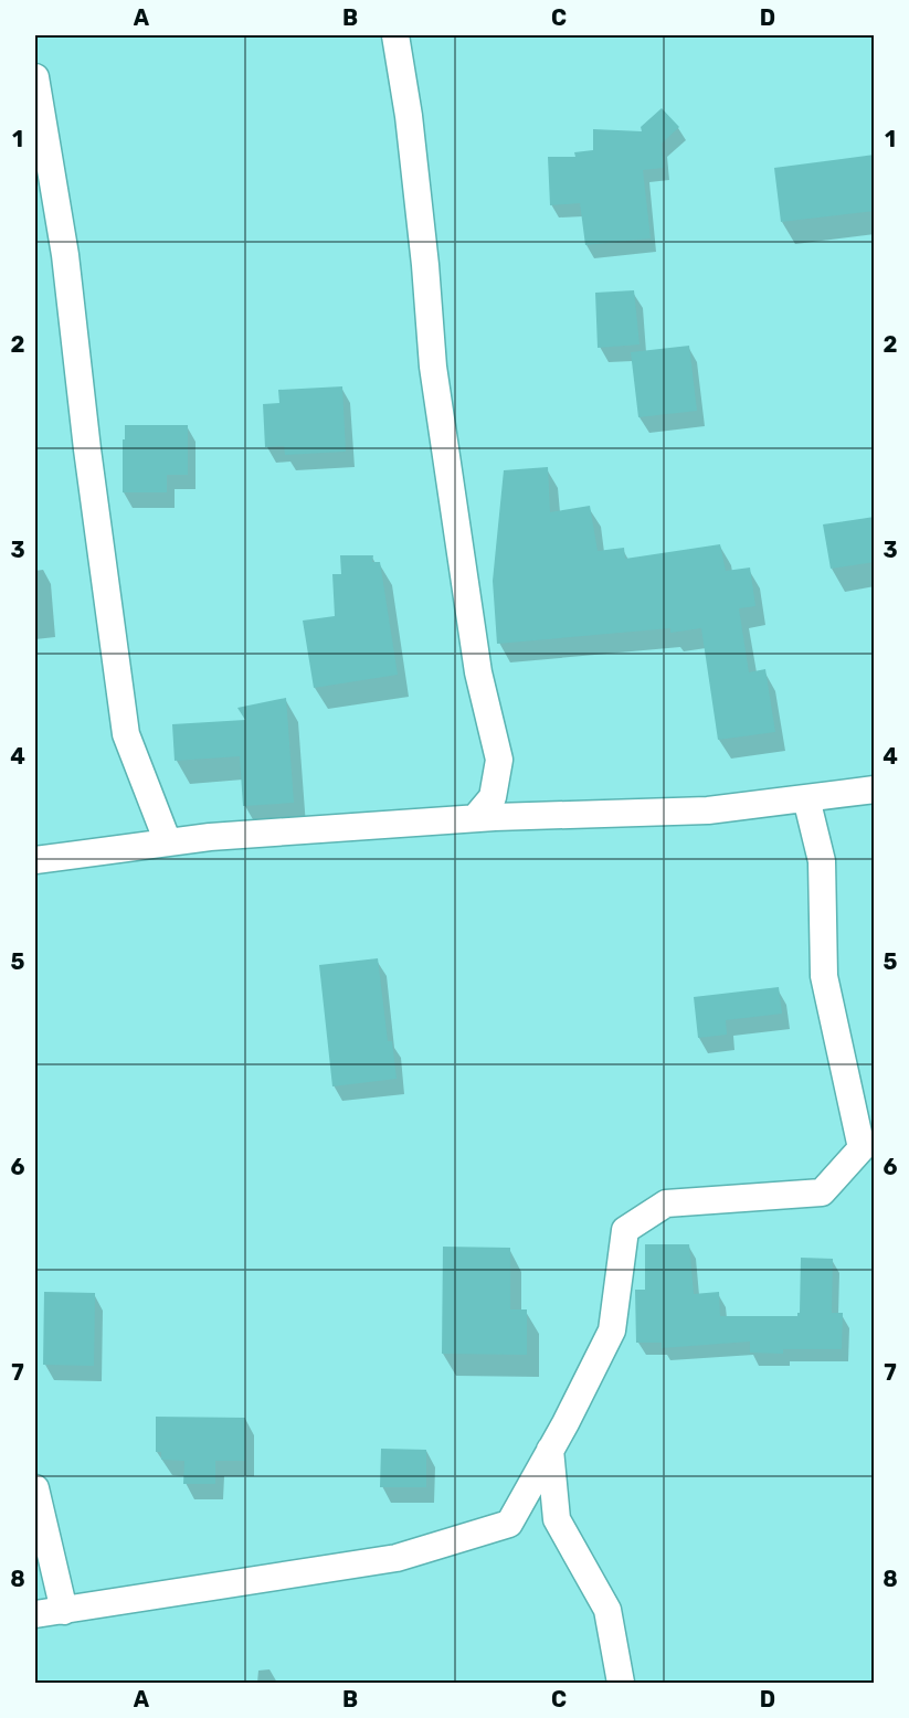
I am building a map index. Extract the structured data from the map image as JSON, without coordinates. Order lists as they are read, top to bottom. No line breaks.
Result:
{"grid":{"columns":["A","B","C","D"],"rows":["1","2","3","4","5","6","7","8"]}}
